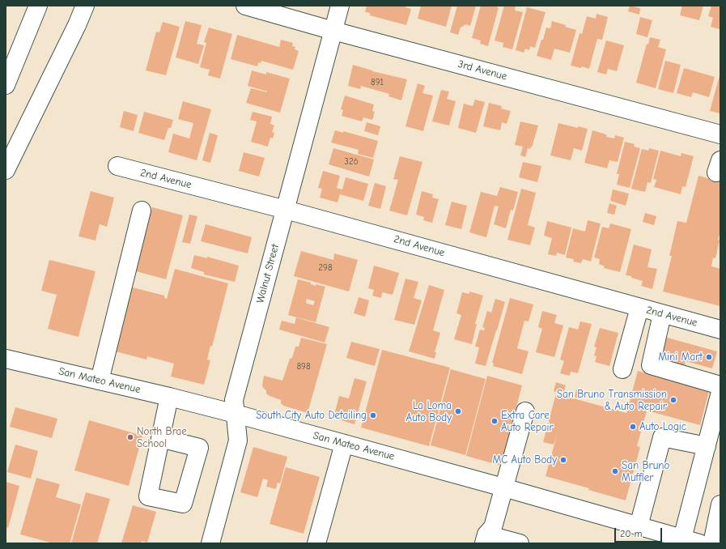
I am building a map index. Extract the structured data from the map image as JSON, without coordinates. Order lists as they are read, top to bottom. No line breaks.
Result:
{"streets":{"main road":["3rd Avenue","2nd Avenue","Walnut Street","San Mateo Avenue"]},"crossings":[["3rd Avenue","Walnut Street"],["2nd Avenue","Walnut Street"],["Walnut Street","San Mateo Avenue"]],"places":["Mini Mart","San Bruno Transmission & Auto Repair","La Loma Auto Body","South City Auto Detailing","Extra Care Auto Repair","Auto Logic","North Brae School","MC Auto Body","San Bruno Muffler"],"house_numbers":["891","326","298","898"],"scale_bar":"20 m"}
